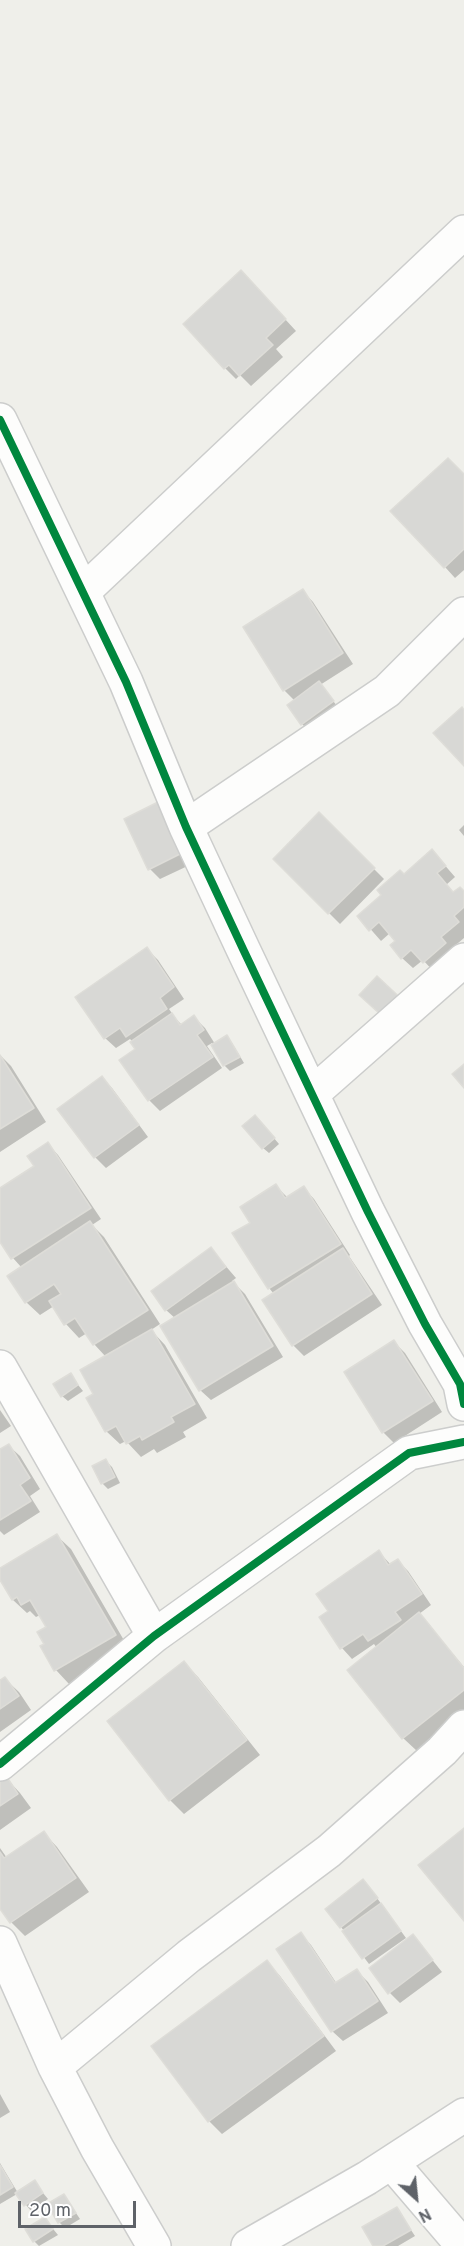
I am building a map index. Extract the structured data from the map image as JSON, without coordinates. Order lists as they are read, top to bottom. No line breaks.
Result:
{"scale_bar":"20 m","north":"bottom right"}
